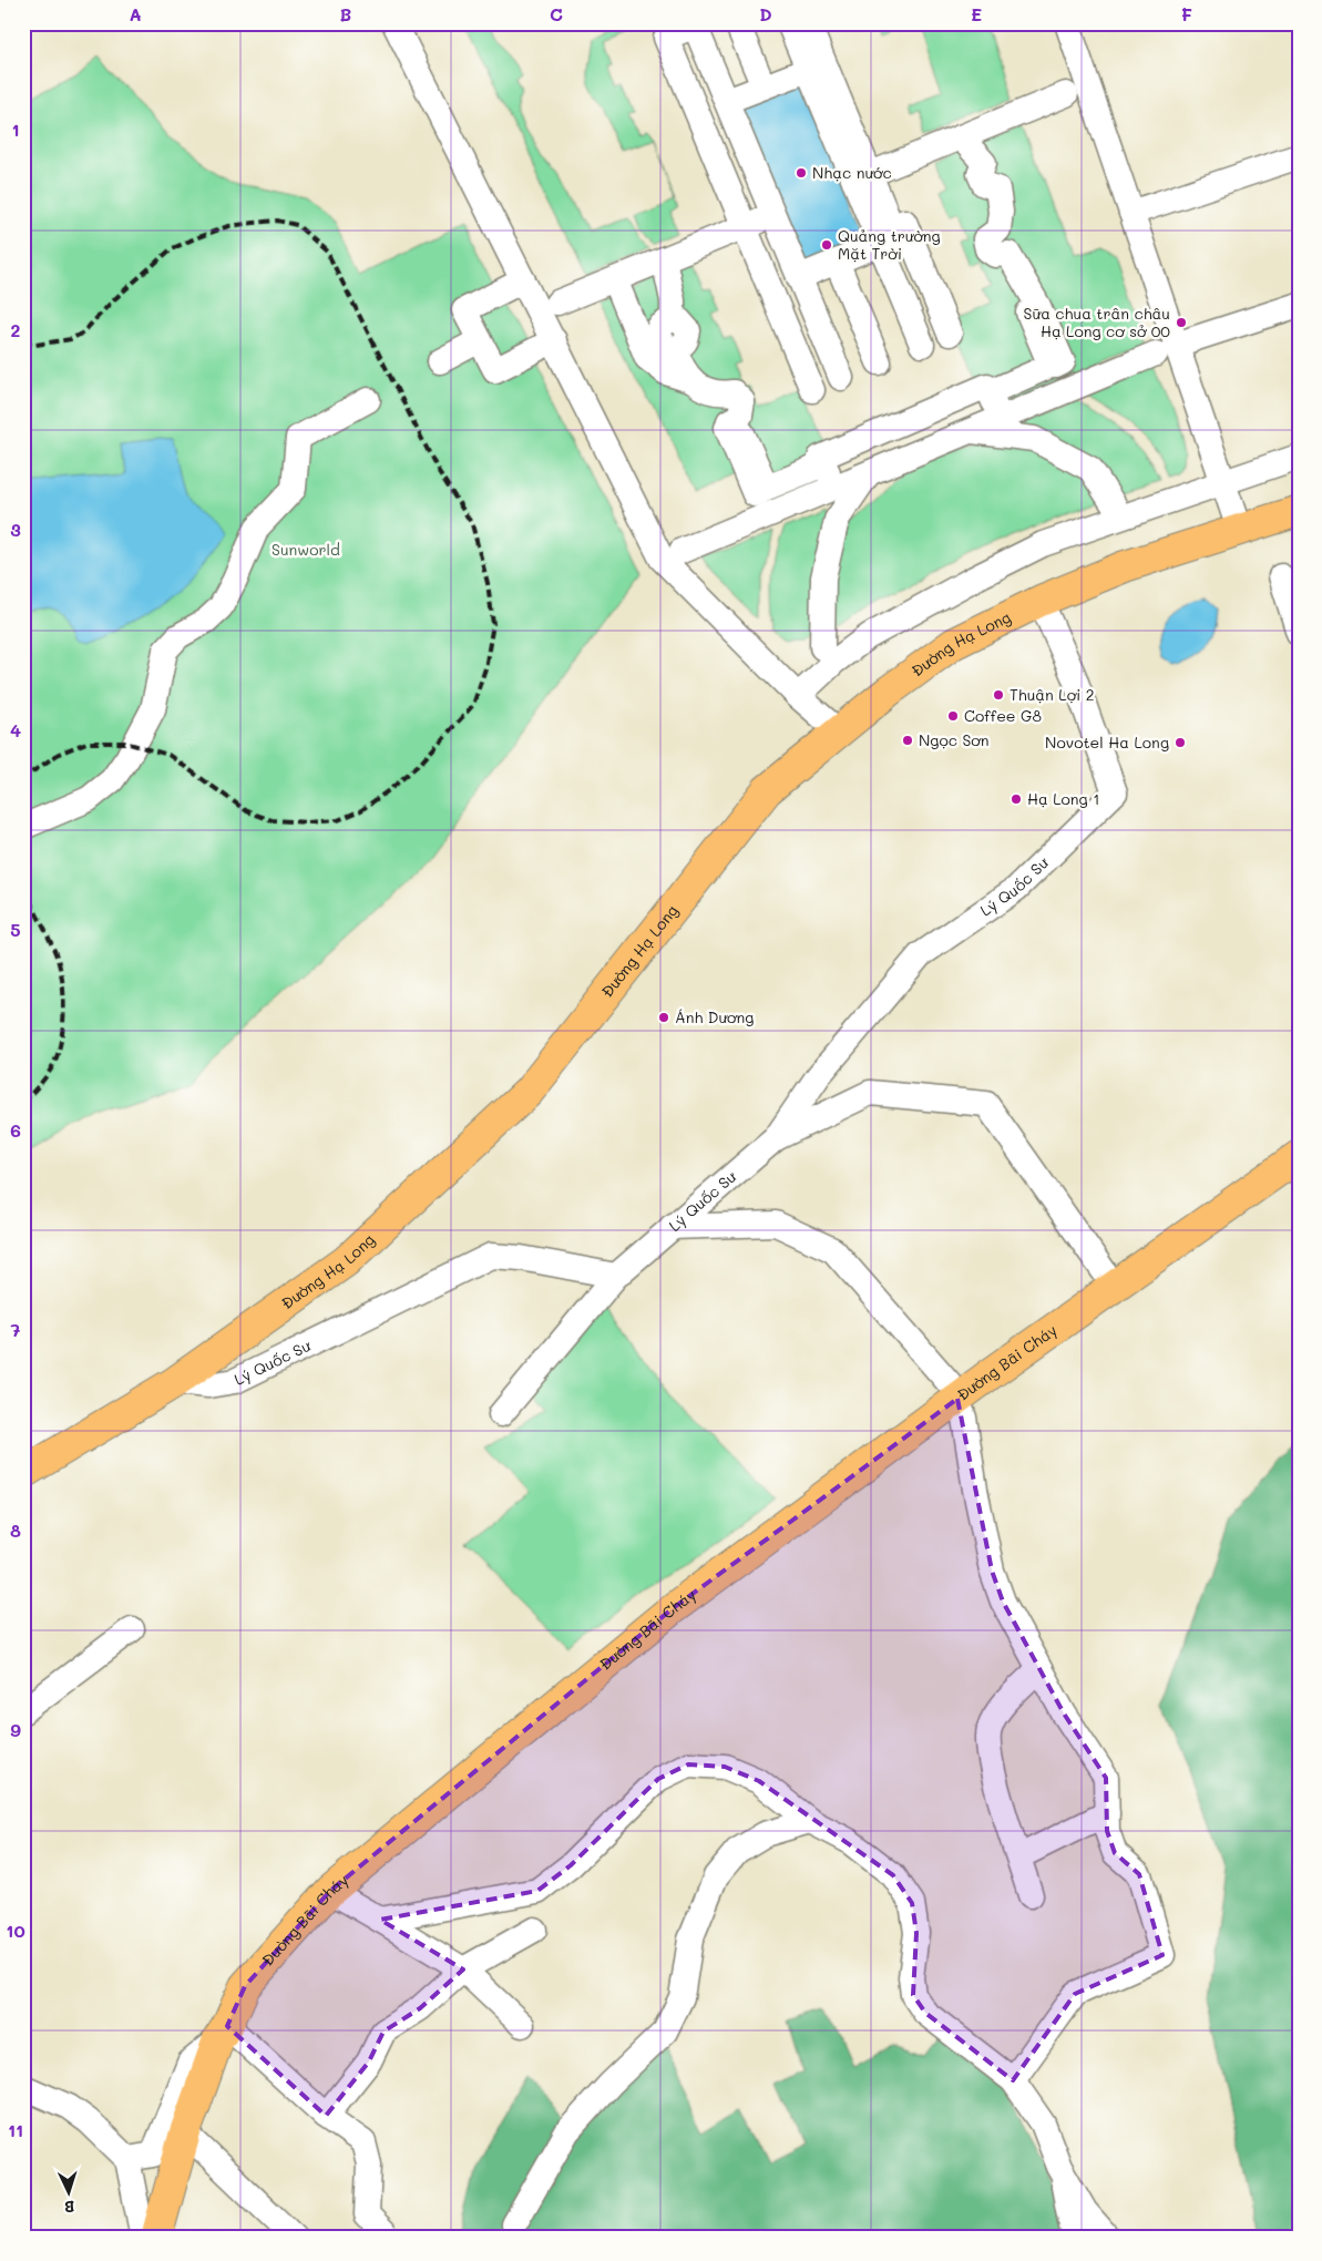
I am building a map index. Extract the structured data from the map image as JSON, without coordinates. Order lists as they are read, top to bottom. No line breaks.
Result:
{"streets":{"main road":["Đường Hạ Long","Đường Bãi Cháy"],"street":["Lý Quốc Sư"]},"crossings":[["Đường Hạ Long","Lý Quốc Sư"]],"parks":["Sunworld"],"places":["Nhạc nước","Quảng trường Mặt Trời","Sữa chua trân châu Hạ Long cơ sở 00","Thuận Lợi 2","Coffee G8","Ngọc Sơn","Novotel Ha Long","Hạ Long 1","Ánh Dương"],"north":"bottom","grid":{"columns":["A","B","C","D","E","F"],"rows":["1","2","3","4","5","6","7","8","9","10","11"]}}
